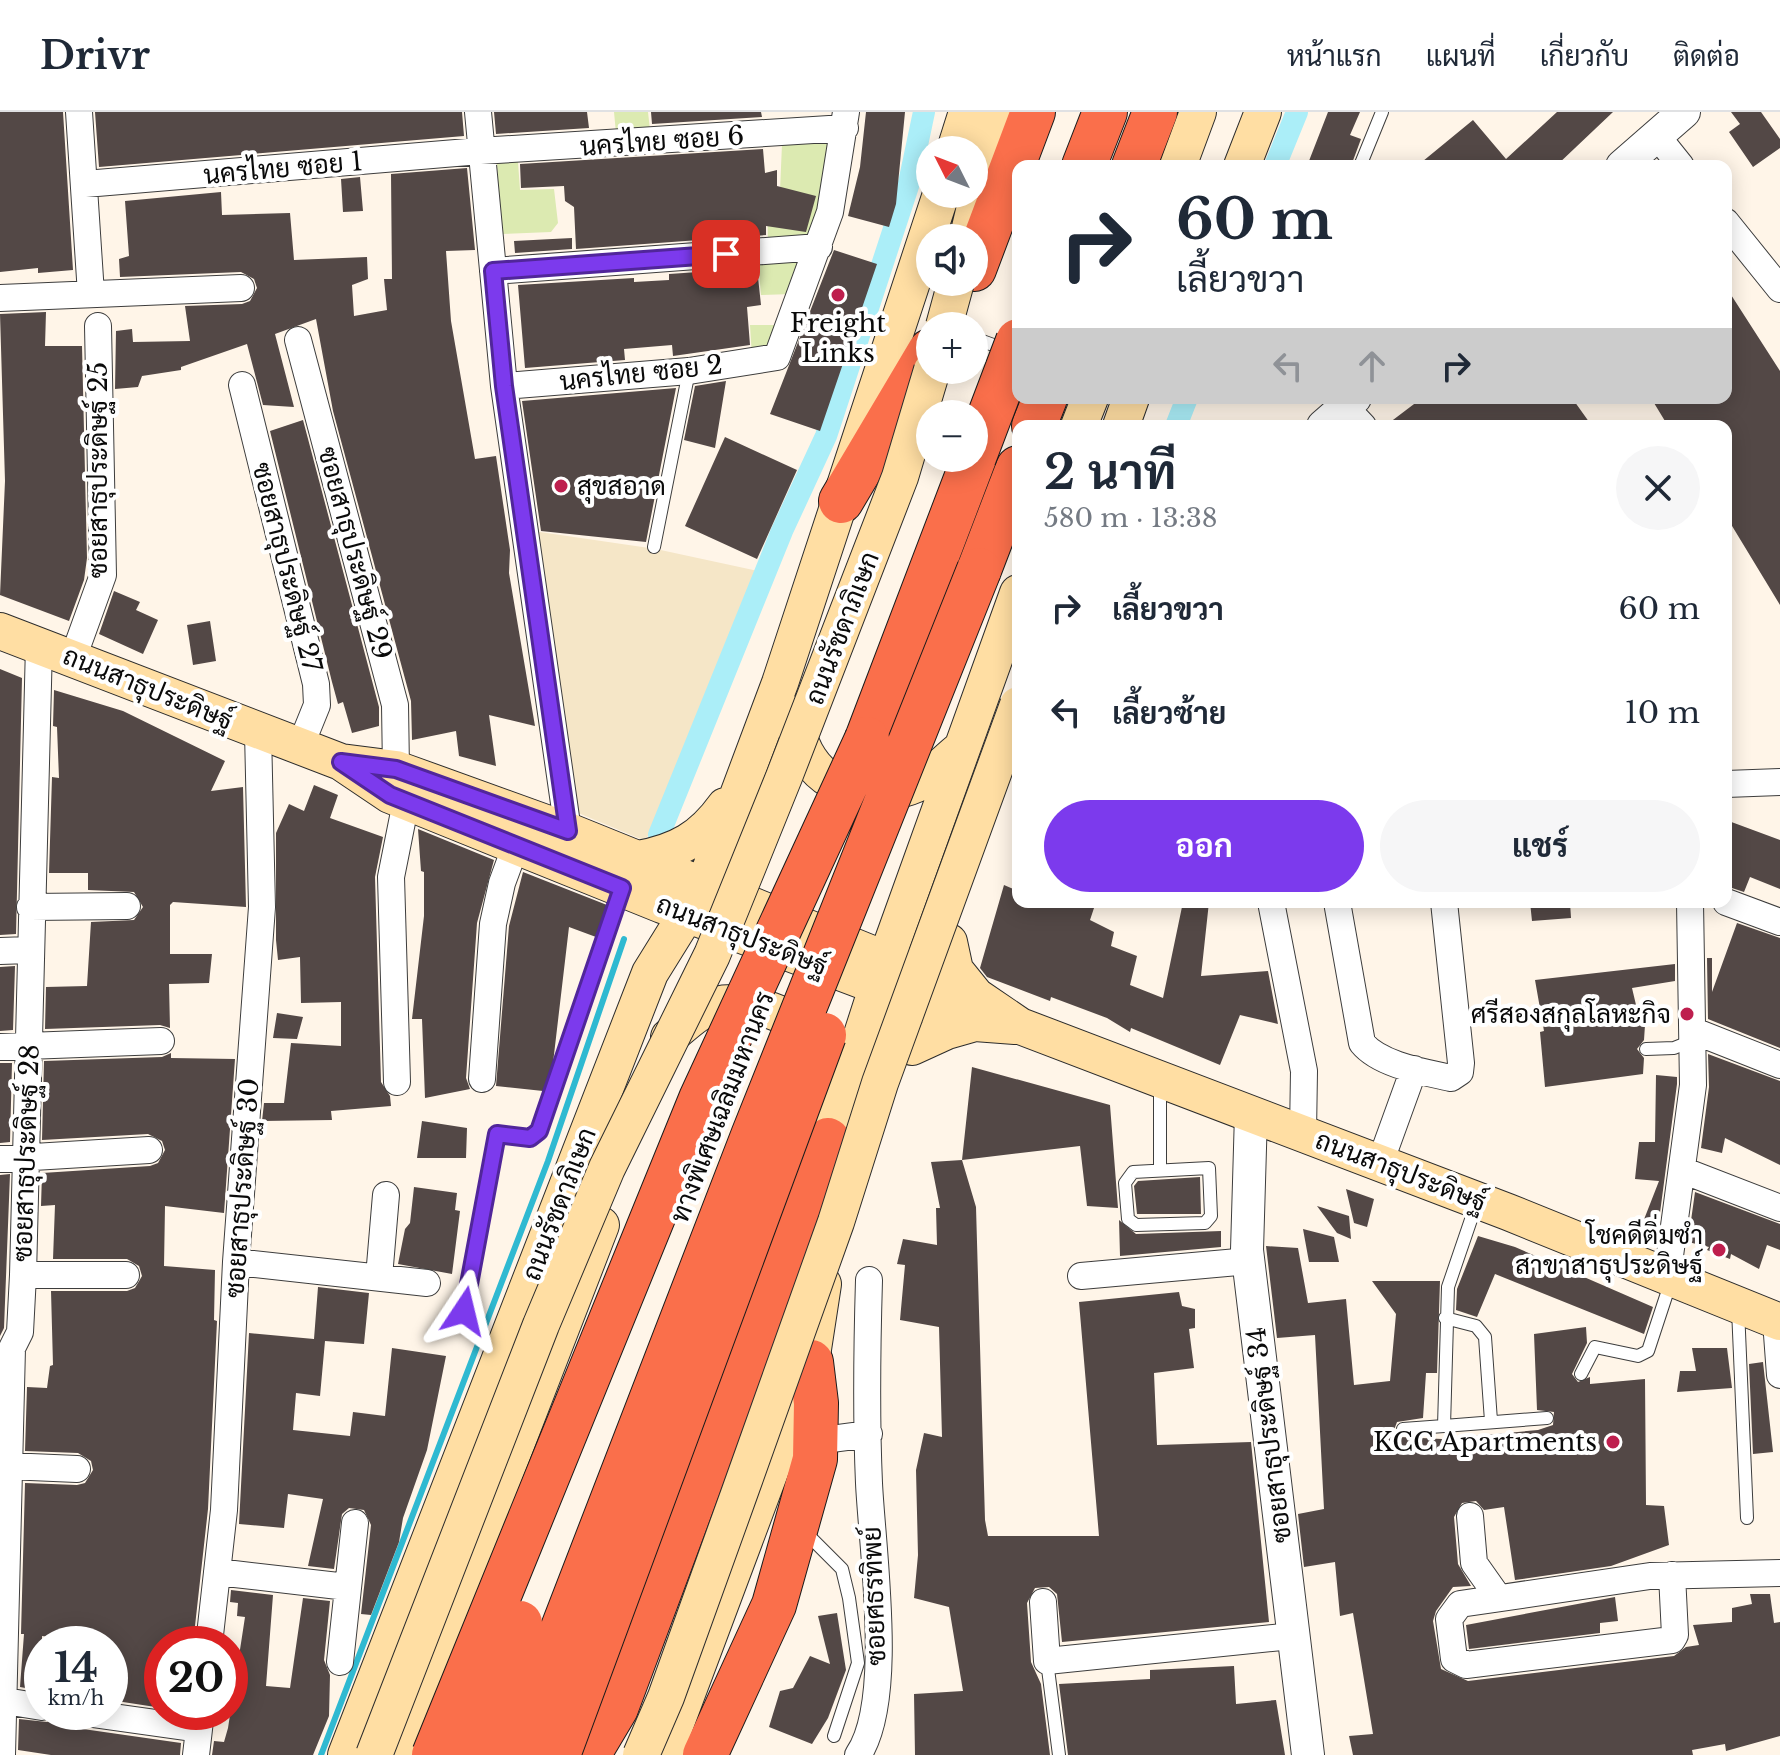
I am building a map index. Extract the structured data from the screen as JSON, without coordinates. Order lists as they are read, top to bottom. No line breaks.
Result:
{"streets":{"highway":["ทางพิเศษเฉลิมมหานคร"],"main road":["ถนนรัชดาภิเษก","ถนนสาธุประดิษฐ์"],"street":["นครไทย ซอย 6","นครไทย ซอย 1","นครไทย ซอย 2","ซอยสาธุประดิษฐ์ 25","ซอยสาธุประดิษฐ์ 29","ซอยสาธุประดิษฐ์ 27","ซอยสาธุประดิษฐ์ 28","ซอยสาธุประดิษฐ์ 30","ซอยสาธุประดิษฐ์ 34","ซอยศธรทิพย์"]},"crossings":[["นครไทย ซอย 6","นครไทย ซอย 1"],["ซอยสาธุประดิษฐ์ 25","ถนนสาธุประดิษฐ์"],["ซอยสาธุประดิษฐ์ 29","ถนนสาธุประดิษฐ์"],["ซอยสาธุประดิษฐ์ 27","ถนนสาธุประดิษฐ์"],["ถนนรัชดาภิเษก","ถนนสาธุประดิษฐ์"],["ถนนสาธุประดิษฐ์","ซอยสาธุประดิษฐ์ 28"],["ถนนสาธุประดิษฐ์","ซอยสาธุประดิษฐ์ 30"],["ถนนสาธุประดิษฐ์","ซอยสาธุประดิษฐ์ 34"]],"places":["Freight Links","สุขสอาด","ศรีสองสกุลโลหะกิจ","โชคดีติ่มซำ สาขาสาธุประดิษฐ์","KCC Apartments"],"north":"top left","page":{"header":"Drivr","nav":["หน้าแรก","แผนที่","เกี่ยวกับ","ติดต่อ"],"map_buttons":["+","−"],"turn":["60 m","เลี้ยวขวา"],"heading":["2 นาที","580 m · 13:38"],"list":[{"name":"เลี้ยวขวา","value":"60 m"},{"name":"เลี้ยวซ้าย","value":"10 m"}],"buttons":["ออก","แชร์"],"speed":"14 km/h","limit":"20"}}
